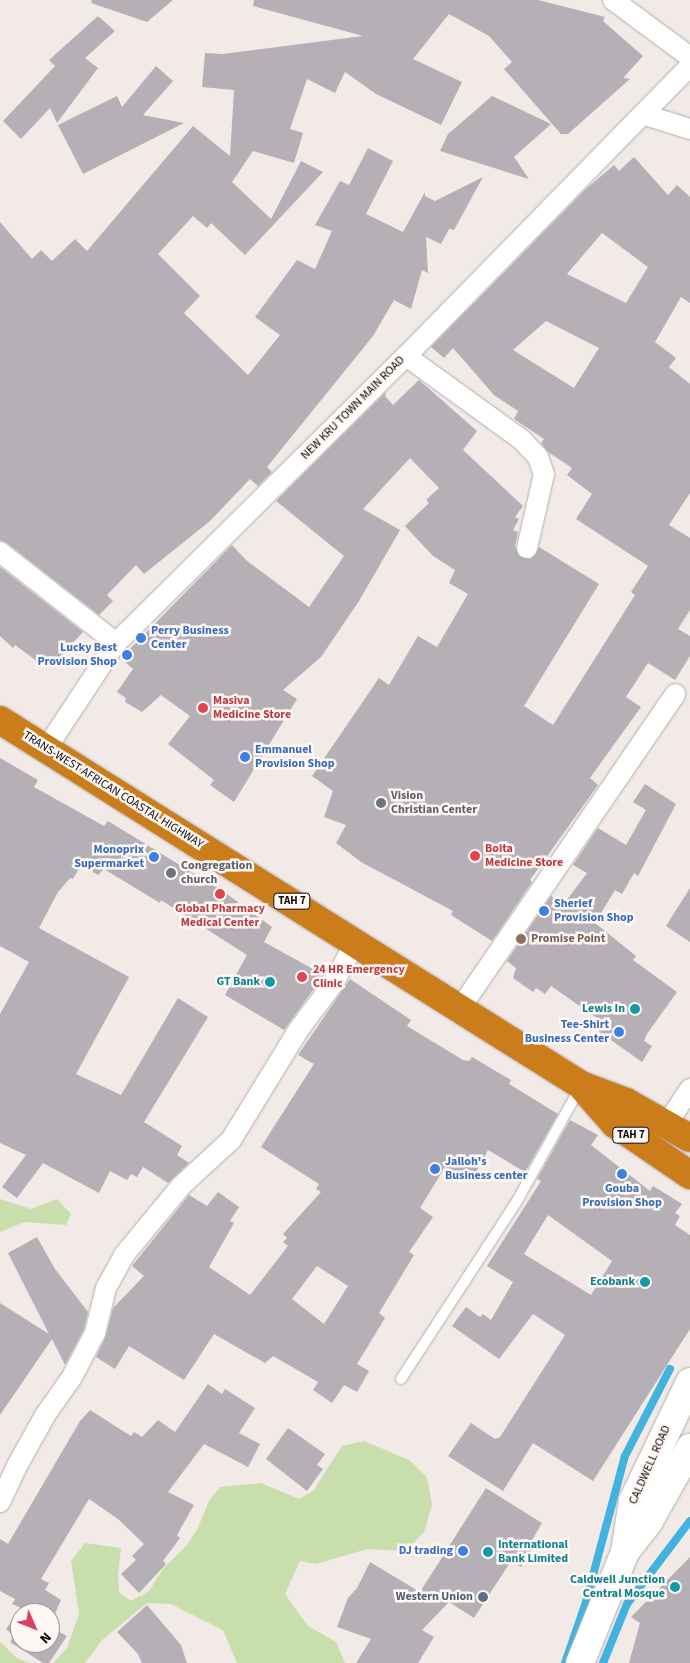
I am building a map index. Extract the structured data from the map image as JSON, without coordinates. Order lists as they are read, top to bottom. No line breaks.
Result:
{"streets":{"highway":["TRANS-WEST AFRICAN COASTAL HIGHWAY","TAH 7"],"main road":["CALDWELL ROAD"],"street":["NEW KRU TOWN MAIN ROAD"]},"crossings":[["NEW KRU TOWN MAIN ROAD","TRANS-WEST AFRICAN COASTAL HIGHWAY"]],"places":["Perry Business Center","Lucky Best Provision Shop","Masiva Medicine Store","Emmanuel Provision Shop","Vision Christian Center","Boita Medicine Store","Monoprix Supermarket","Congregation church","Global Pharmacy Medical Center","Sherief Provision Shop","Promise Point","24 HR Emergency Clinic","GT Bank","Lewis In","Tee-Shirt Business Center","Jalloh's Business center","Gouba Provision Shop","Ecobank","DJ trading","International Bank Limited","Caldwell Junction Central Mosque","Western Union"],"north":"bottom right"}
